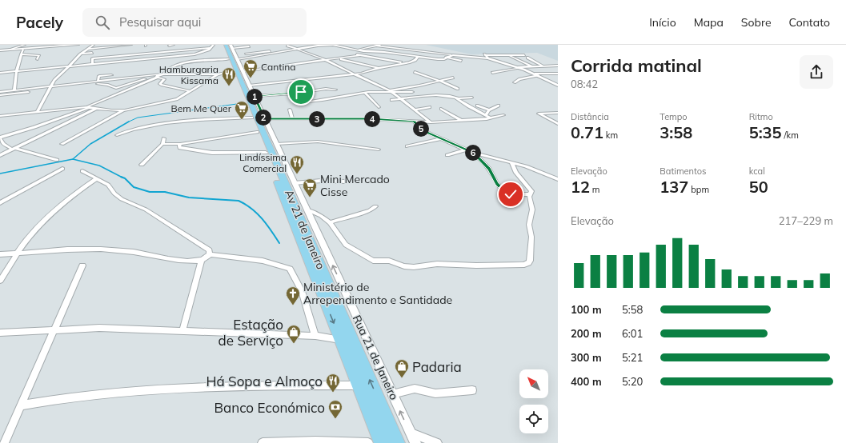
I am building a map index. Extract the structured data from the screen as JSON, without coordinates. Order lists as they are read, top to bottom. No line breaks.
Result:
{"streets":{"main road":["Av 21 de Janeiro","Rua 21 de Janeiro"]},"crossings":[["Av 21 de Janeiro","Rua 21 de Janeiro"]],"one_way":["Av 21 de Janeiro"],"places":{"supermarket":["Cantina","Bem Me Quer","Mini Mercado Cisse"],"restaurant":["Hamburgaria Kissama","Lindíssima Comercial","Há Sopa e Almoço"],"church":["Ministério de Arrependimento e Santidade"],"shop":["Estação de Serviço","Padaria"],"bank":["Banco Económico"]},"north":"top left","page":{"header":"Pacely","search":"Pesquisar aqui","nav":["Início","Mapa","Sobre","Contato"],"heading":["Corrida matinal","08:42"],"pins":["1","2","3","4","5","6"],"stats":[["Distância","0.71 km"],["Tempo","3:58"],["Ritmo","5:35 /km"],["Elevação","12 m"],["Batimentos","137 bpm"],["kcal","50"]],"chart":["Elevação","217–229 m"],"list":[{"name":"100 m","note":"5:58"},{"name":"200 m","note":"6:01"},{"name":"300 m","note":"5:21"},{"name":"400 m","note":"5:20"}]}}
